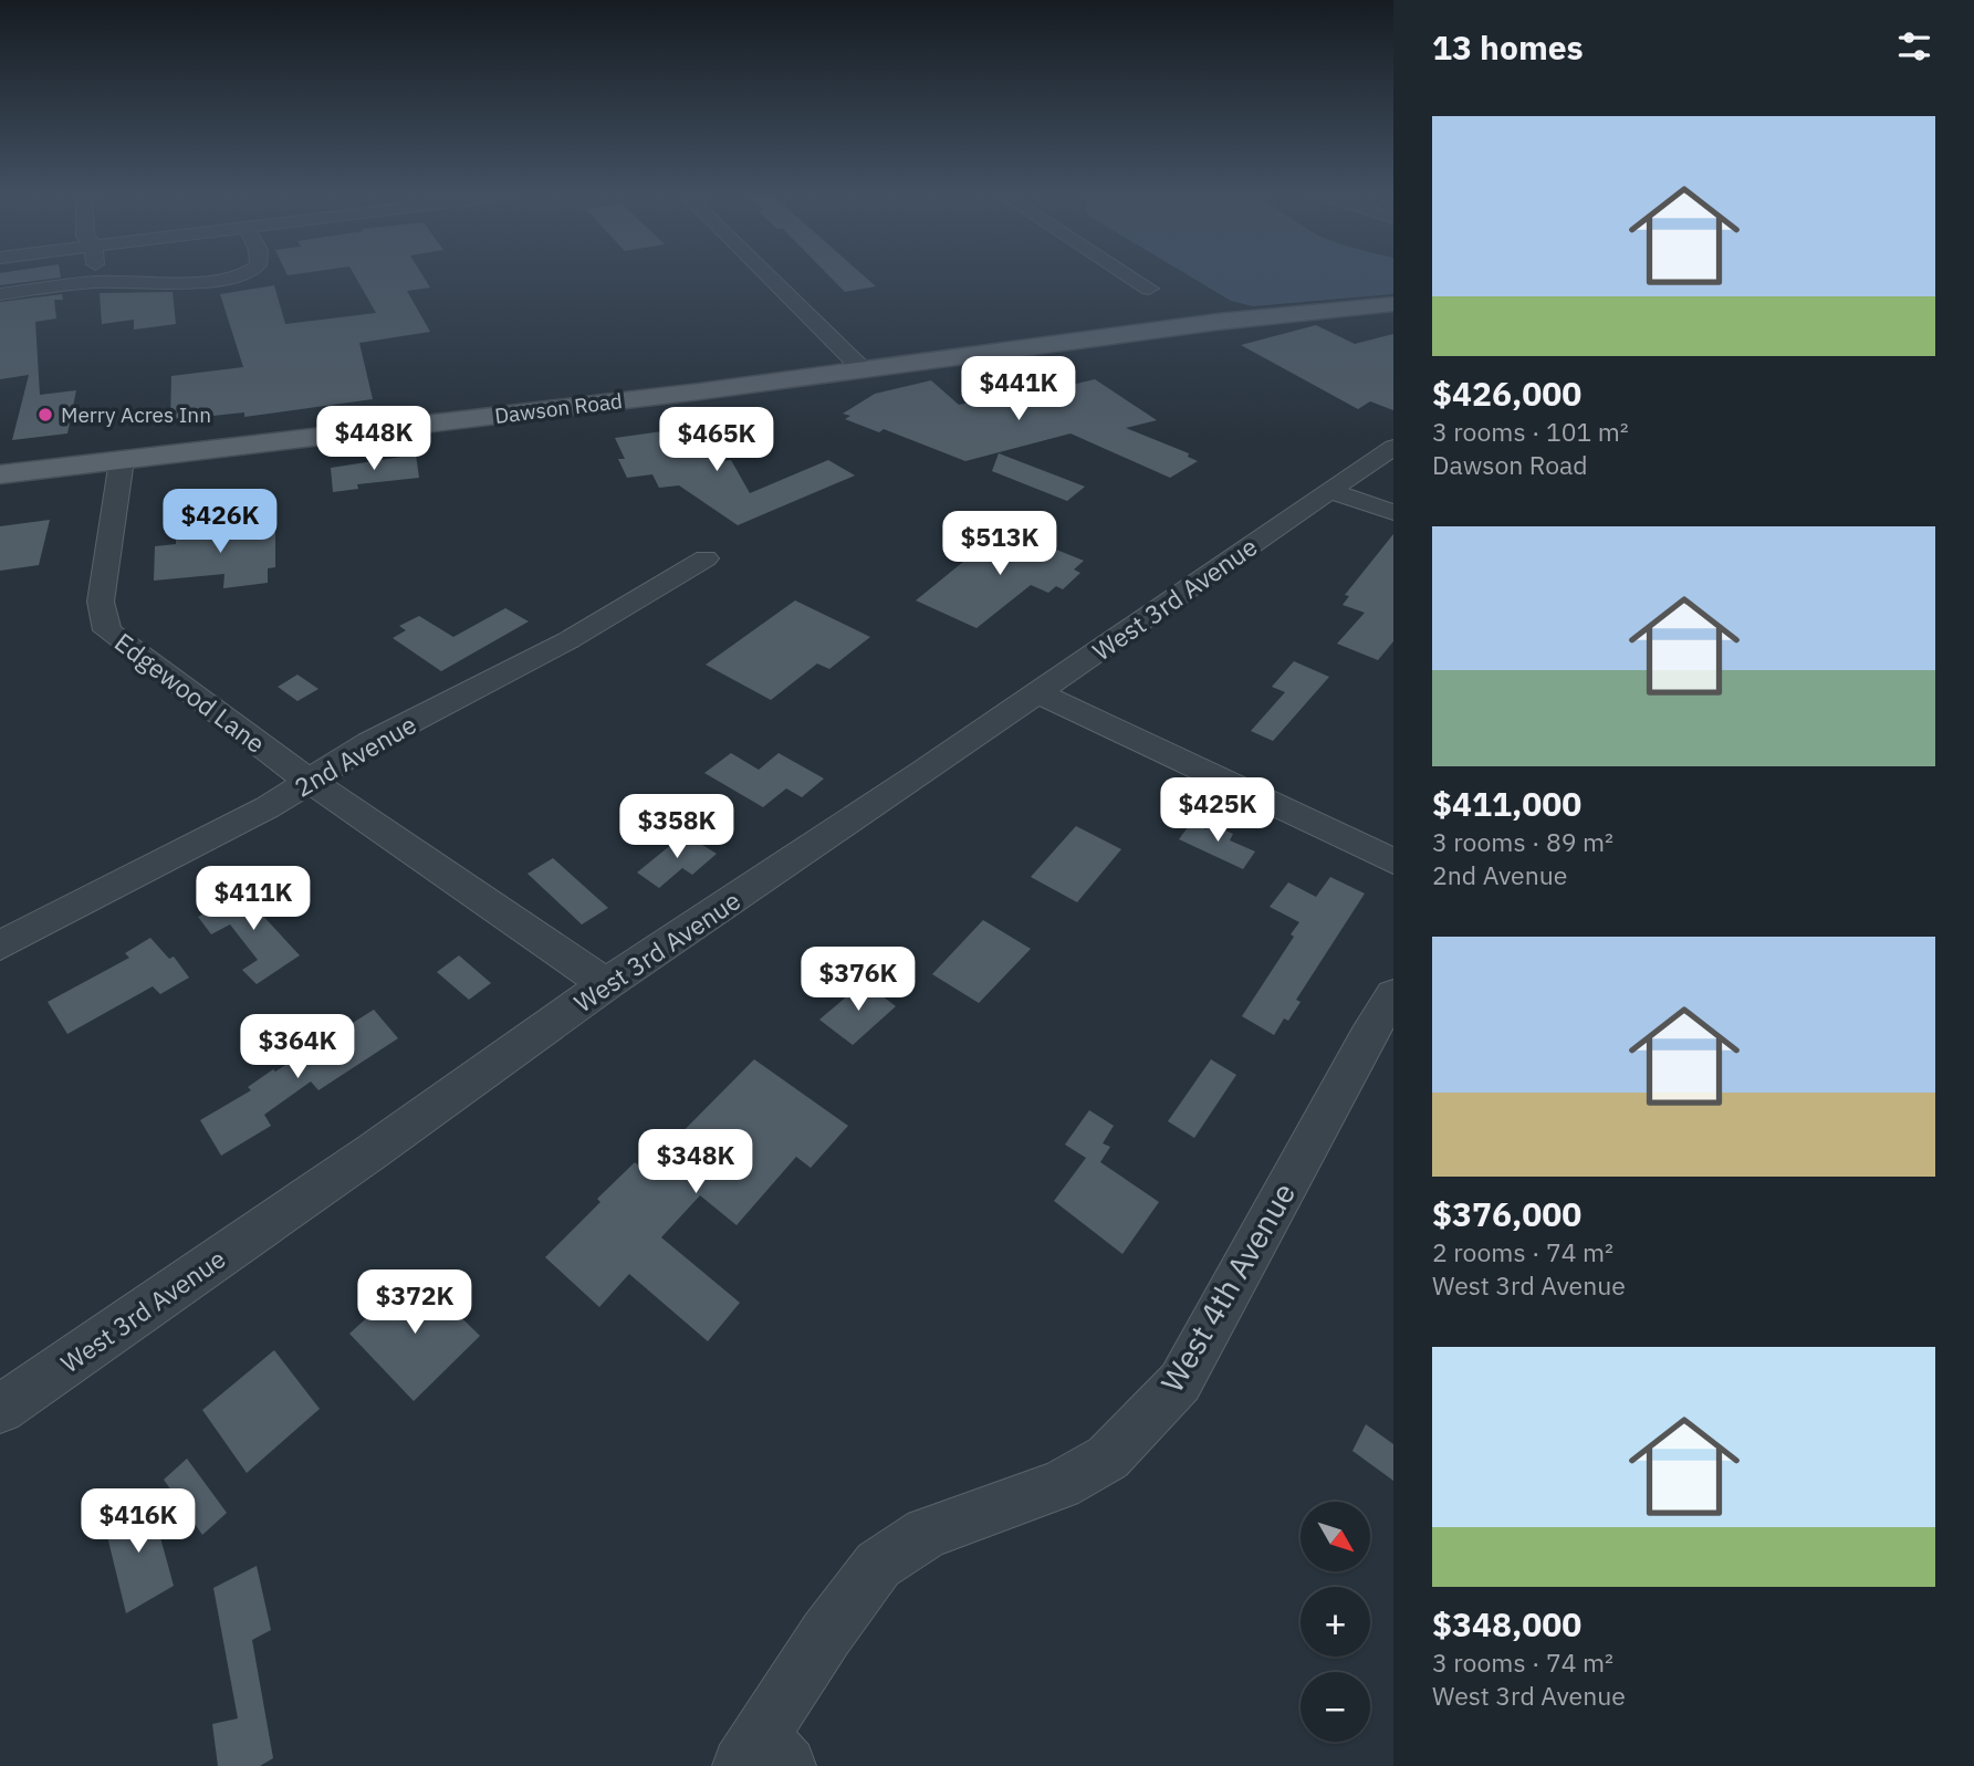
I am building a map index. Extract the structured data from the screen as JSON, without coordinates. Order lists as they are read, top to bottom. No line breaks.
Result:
{"streets":{"main road":["Dawson Road"],"street":["West 3rd Avenue","Edgewood Lane","2nd Avenue","West 4th Avenue"]},"crossings":[["Dawson Road","Edgewood Lane"],["West 3rd Avenue","Edgewood Lane"],["Edgewood Lane","2nd Avenue"]],"places":["Merry Acres Inn"],"north":"bottom right","page":{"heading":"13 homes","list":[{"name":"$426,000","note":"3 rooms · 101 m² · Dawson Road"},{"name":"$411,000","note":"3 rooms · 89 m² · 2nd Avenue"},{"name":"$376,000","note":"2 rooms · 74 m² · West 3rd Avenue"},{"name":"$348,000","note":"3 rooms · 74 m² · West 3rd Avenue"}],"price":["$441K","$448K","$465K","$426K","$513K","$425K","$358K","$411K","$376K","$364K","$348K","$372K","$416K"],"map_buttons":["+","−"]}}
